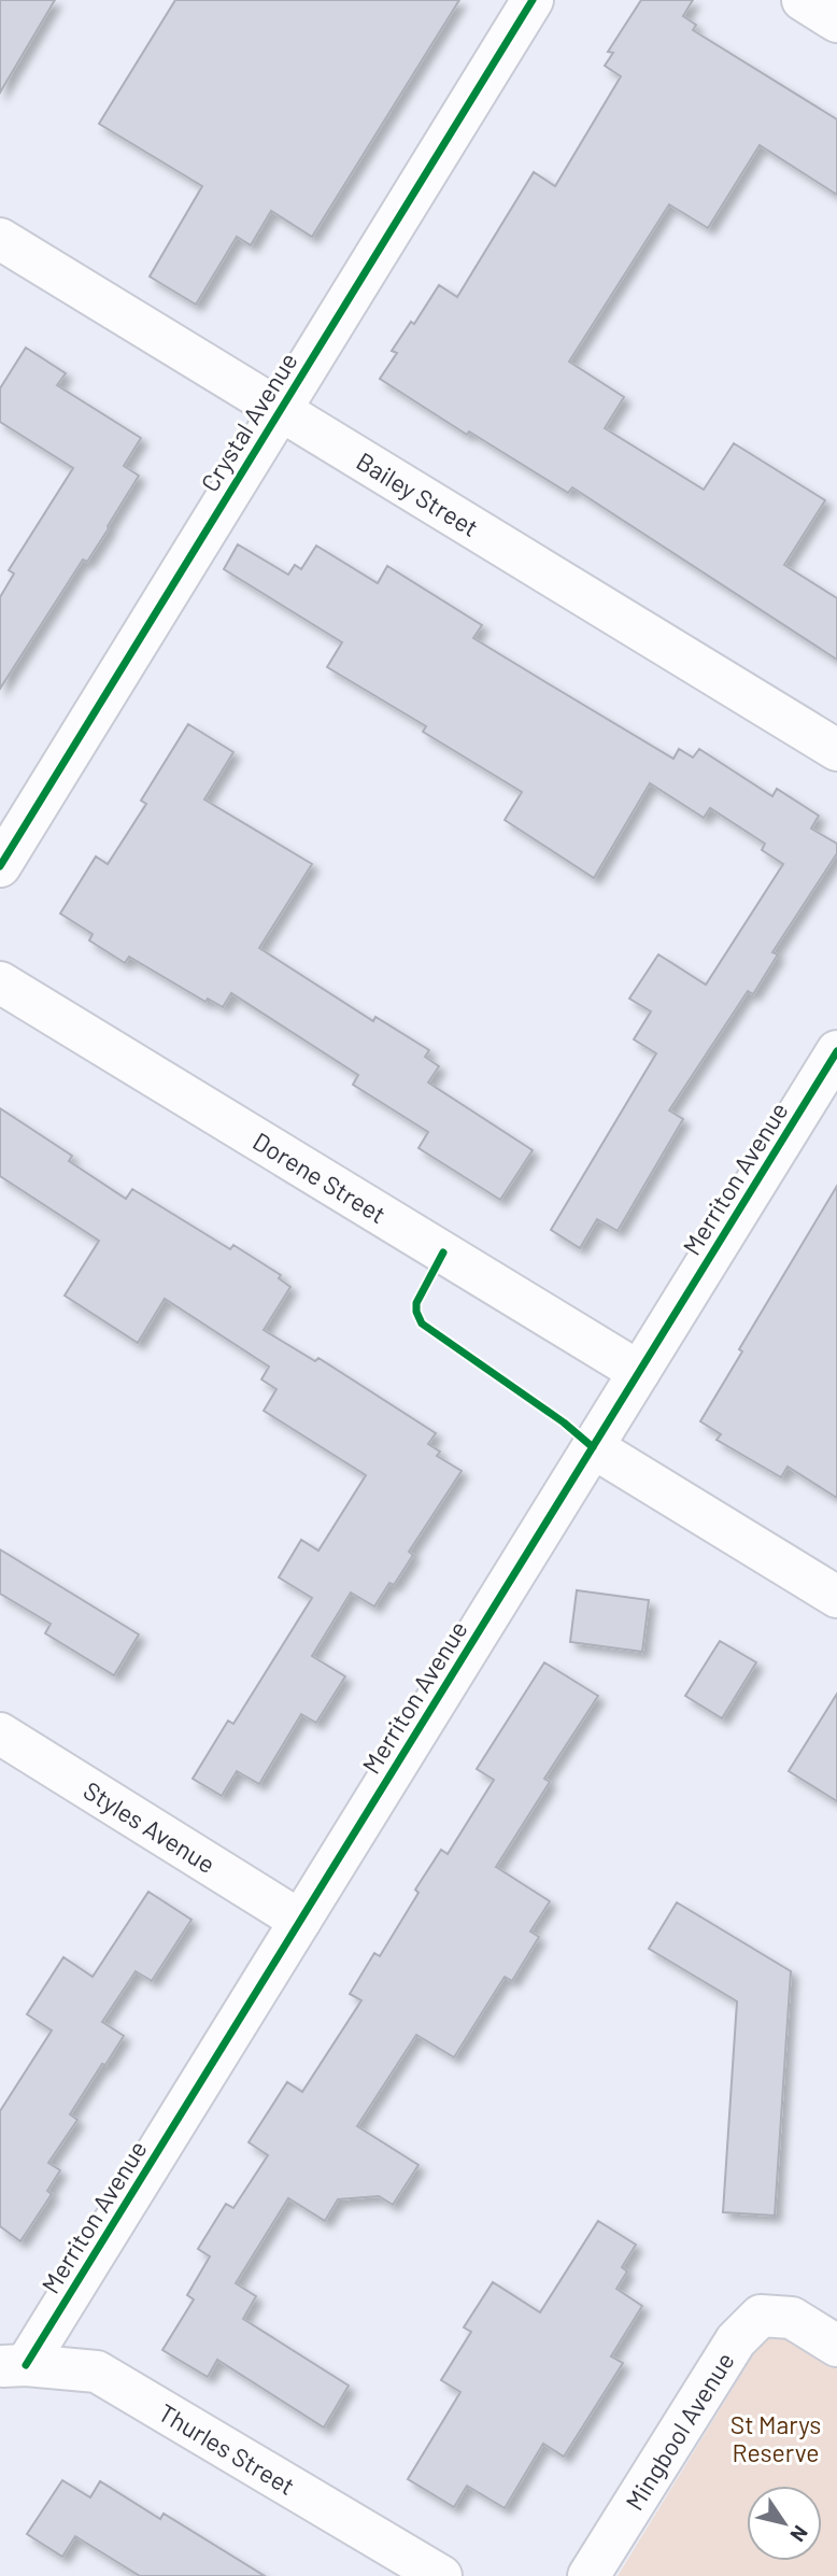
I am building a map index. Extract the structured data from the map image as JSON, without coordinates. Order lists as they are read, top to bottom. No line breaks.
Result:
{"streets":{"street":["Crystal Avenue","Bailey Street","Dorene Street","Merriton Avenue","Styles Avenue","Mingbool Avenue","Thurles Street"]},"crossings":[["Crystal Avenue","Bailey Street"],["Dorene Street","Merriton Avenue"],["Merriton Avenue","Styles Avenue"],["Merriton Avenue","Thurles Street"]],"parks":["St Marys Reserve"],"north":"bottom right"}
